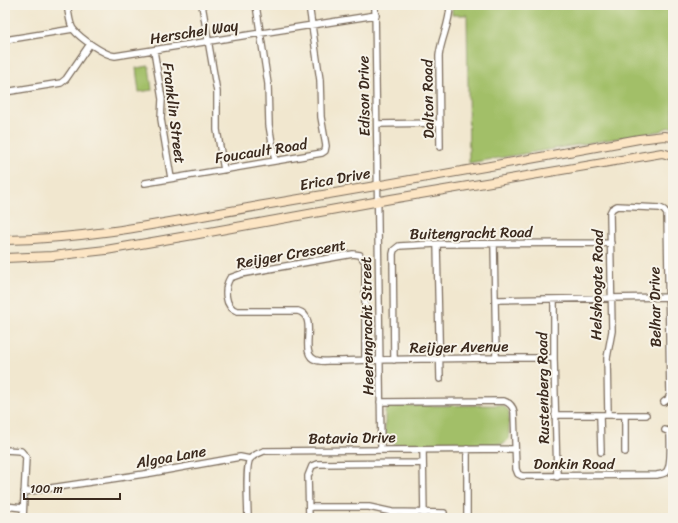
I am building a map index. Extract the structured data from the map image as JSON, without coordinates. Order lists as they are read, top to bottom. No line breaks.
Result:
{"streets":{"main road":["Erica Drive"],"street":["Herschel Way","Edison Drive","Dalton Road","Franklin Street","Foucault Road","Buitengracht Road","Reijger Crescent","Helshoogte Road","Belhar Drive","Heerengracht Street","Reijger Avenue","Rustenberg Road","Batavia Drive","Algoa Lane","Donkin Road"]},"crossings":[["Herschel Way","Edison Drive"],["Herschel Way","Franklin Street"],["Herschel Way","Foucault Road"],["Edison Drive","Erica Drive"],["Edison Drive","Heerengracht Street"],["Franklin Street","Foucault Road"],["Erica Drive","Heerengracht Street"],["Buitengracht Road","Helshoogte Road"],["Buitengracht Road","Reijger Avenue"],["Reijger Crescent","Reijger Avenue"],["Helshoogte Road","Belhar Drive"],["Heerengracht Street","Reijger Avenue"],["Heerengracht Street","Batavia Drive"],["Heerengracht Street","Donkin Road"],["Reijger Avenue","Rustenberg Road"],["Rustenberg Road","Donkin Road"],["Batavia Drive","Algoa Lane"],["Batavia Drive","Donkin Road"]],"scale_bar":"100 m"}
